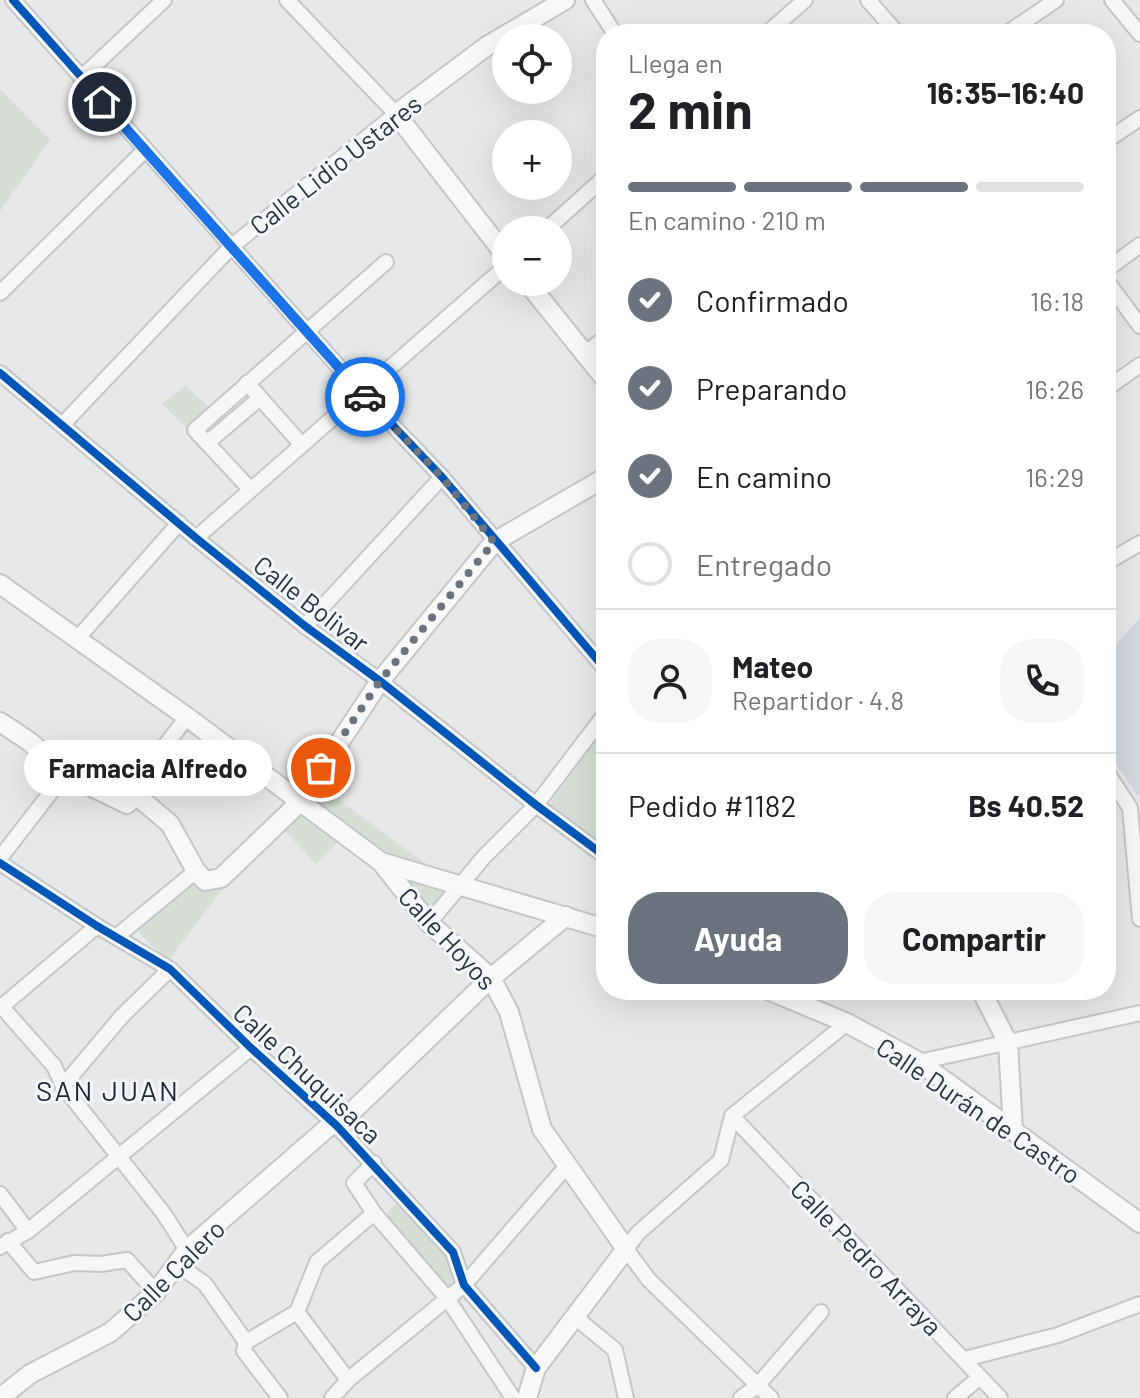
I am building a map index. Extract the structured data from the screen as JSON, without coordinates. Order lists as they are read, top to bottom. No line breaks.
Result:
{"streets":{"main road":["Calle Lidio Ustares","Calle Hoyos","Calle Durán de Castro","Calle Calero"],"street":["Calle Bolivar","Calle Chuquisaca","Calle Pedro Arraya"]},"crossings":[["Calle Lidio Ustares","Calle Bolivar"],["Calle Hoyos","Calle Calero"],["Calle Chuquisaca","Calle Calero"]],"districts":["SAN JUAN"],"places":["Farmacia Alfredo"],"page":{"map_buttons":["+","−"],"heading":["2 min","Llega en","16:35–16:40"],"panel":["Mateo","Repartidor · 4.8","Pedido #1182","Bs 40.52"],"bar":"En camino · 210 m","list":[["Confirmado","16:18"],["Preparando","16:26"],["En camino","16:29"],"Entregado"],"bubble":"Farmacia Alfredo","buttons":["Ayuda","Compartir"]}}
